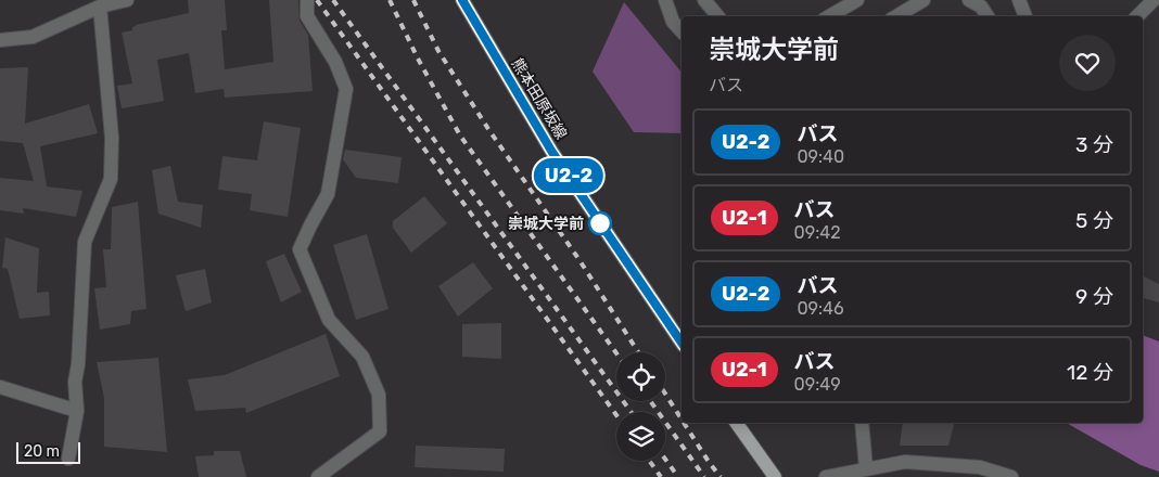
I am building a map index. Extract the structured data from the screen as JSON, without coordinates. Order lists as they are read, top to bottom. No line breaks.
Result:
{"streets":{"main road":["熊本田原坂線"]},"places":["崇城大学前"],"lines":["bus line U2-2"],"scale_bar":"20 m","page":{"on_map":"U2-2","heading":["崇城大学前","バス"],"list":[{"mark":"U2-2","name":"バス","note":"09:40","value":"3 分"},{"mark":"U2-1","name":"バス","note":"09:42","value":"5 分"},{"mark":"U2-2","name":"バス","note":"09:46","value":"9 分"},{"mark":"U2-1","name":"バス","note":"09:49","value":"12 分"}],"scale":"20 m"}}
